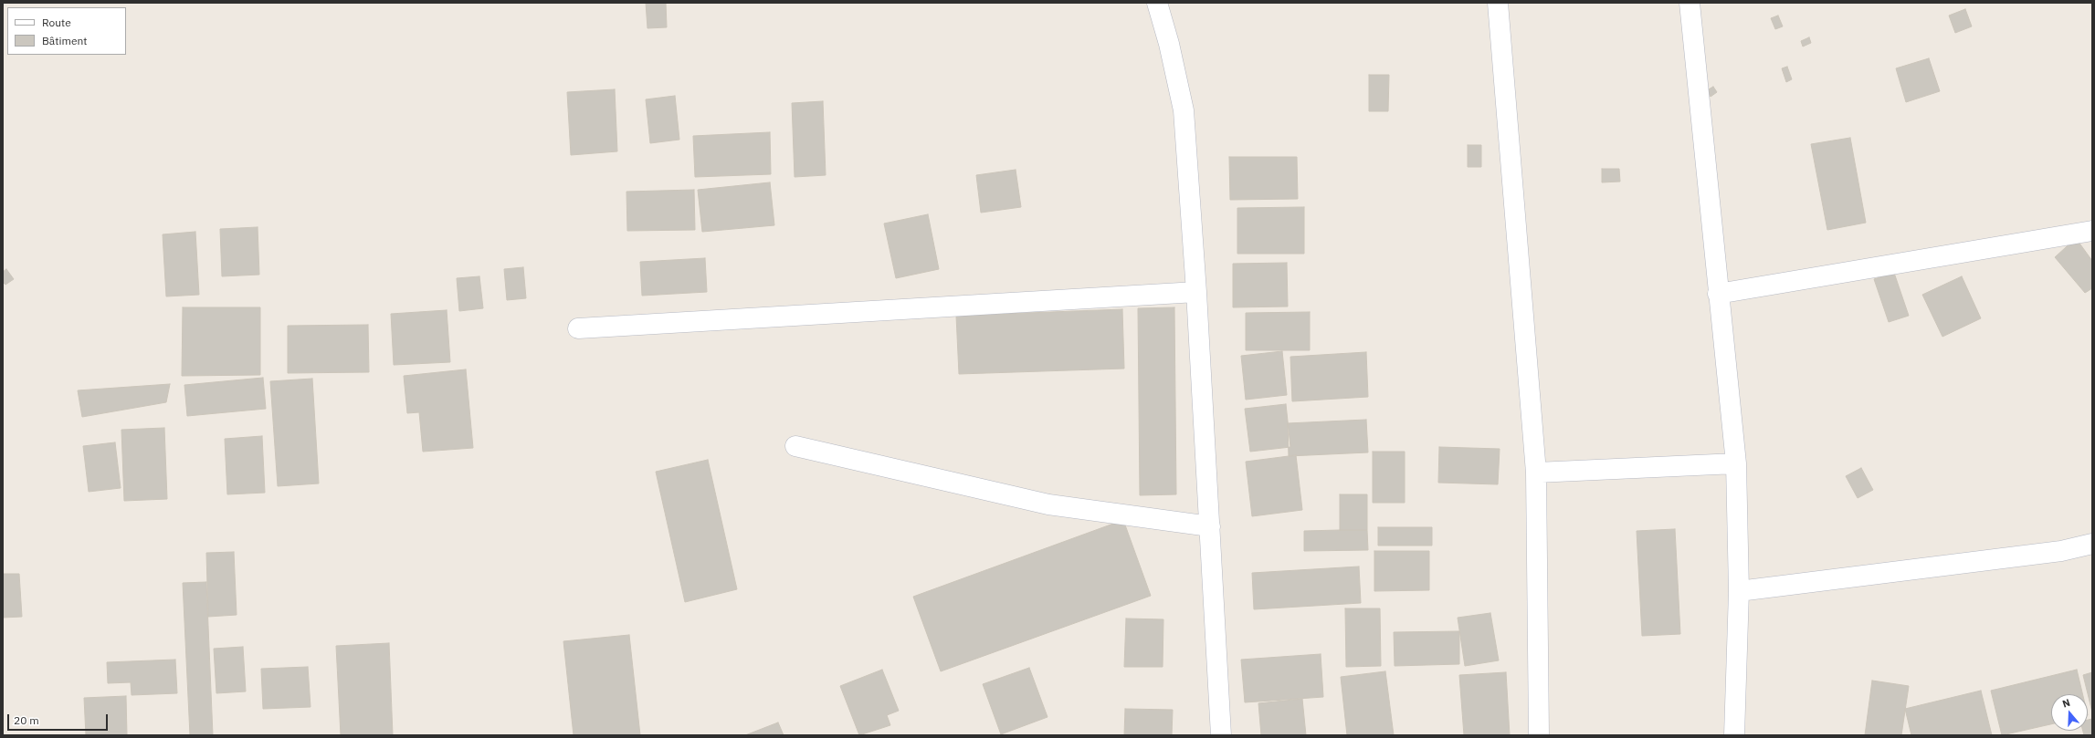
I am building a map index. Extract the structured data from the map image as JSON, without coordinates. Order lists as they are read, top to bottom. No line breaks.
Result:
{"legend":["Route","Bâtiment"],"scale_bar":"20 m","north":"top"}
